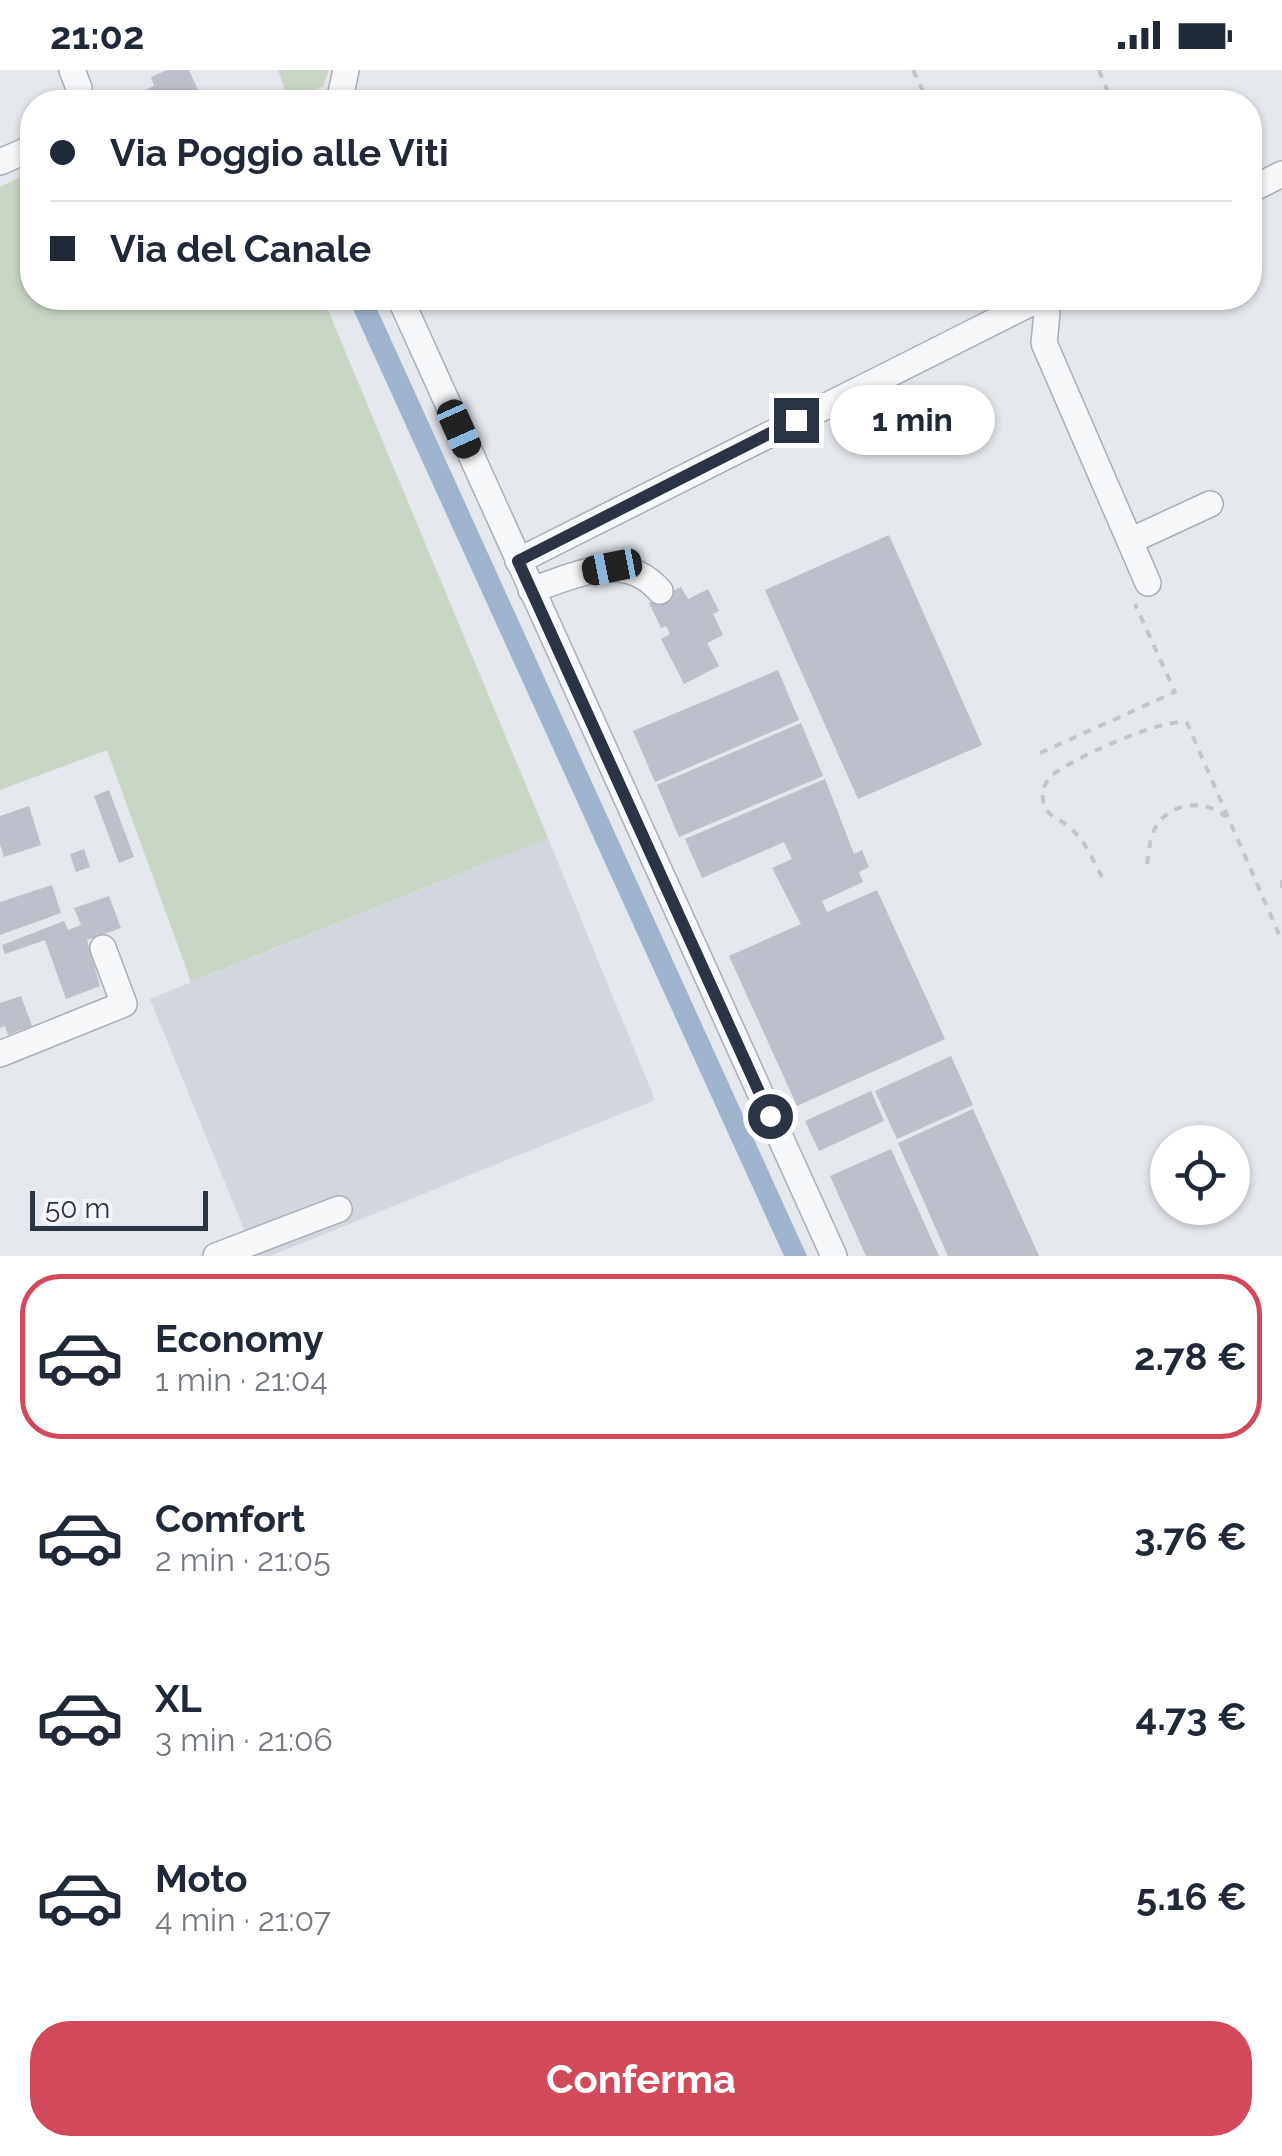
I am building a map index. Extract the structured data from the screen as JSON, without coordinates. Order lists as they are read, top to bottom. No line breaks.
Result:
{"scale_bar":"50 m","page":{"status":"21:02","banner":["Via Poggio alle Viti","Via del Canale"],"bubble":"1 min","scale":"50 m","list":[{"name":"Economy","note":"1 min · 21:04","value":"2.78 €"},{"name":"Comfort","note":"2 min · 21:05","value":"3.76 €"},{"name":"XL","note":"3 min · 21:06","value":"4.73 €"},{"name":"Moto","note":"4 min · 21:07","value":"5.16 €"}],"buttons":"Conferma"}}
